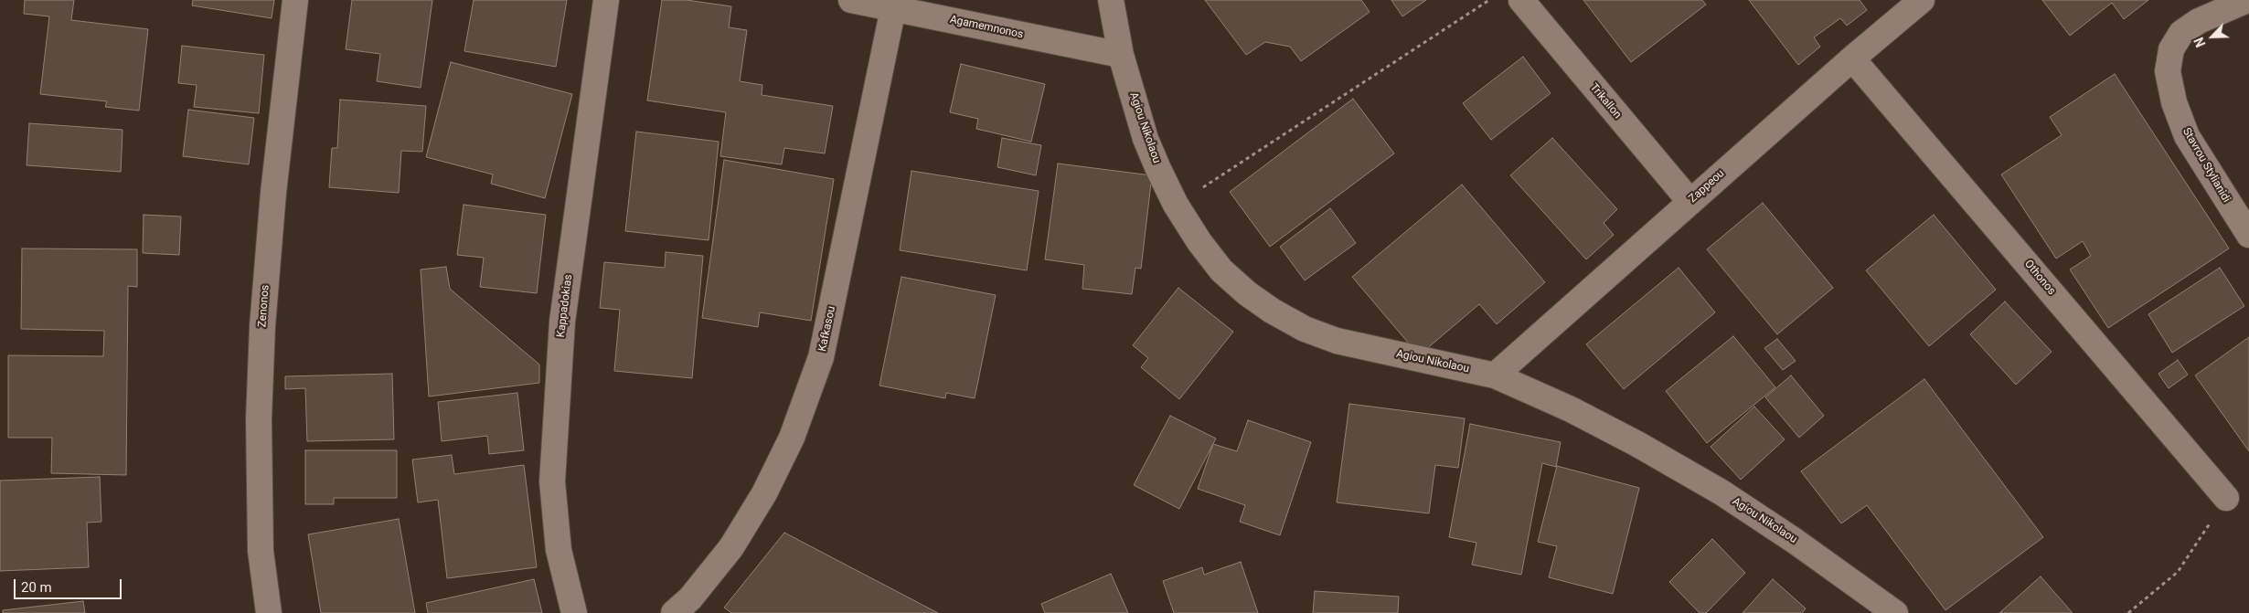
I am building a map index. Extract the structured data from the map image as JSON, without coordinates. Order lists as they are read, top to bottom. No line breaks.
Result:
{"streets":{"street":["Agamemnonos","Trikallon","Agiou Nikolaou","Stavrou Stylianidi","Zappeou","Othonos","Zenonos","Kappadokias","Kafkasou"]},"crossings":[["Agamemnonos","Agiou Nikolaou"],["Agamemnonos","Kafkasou"],["Trikallon","Zappeou"],["Agiou Nikolaou","Zappeou"],["Zappeou","Othonos"]],"scale_bar":"20 m","north":"bottom left"}
